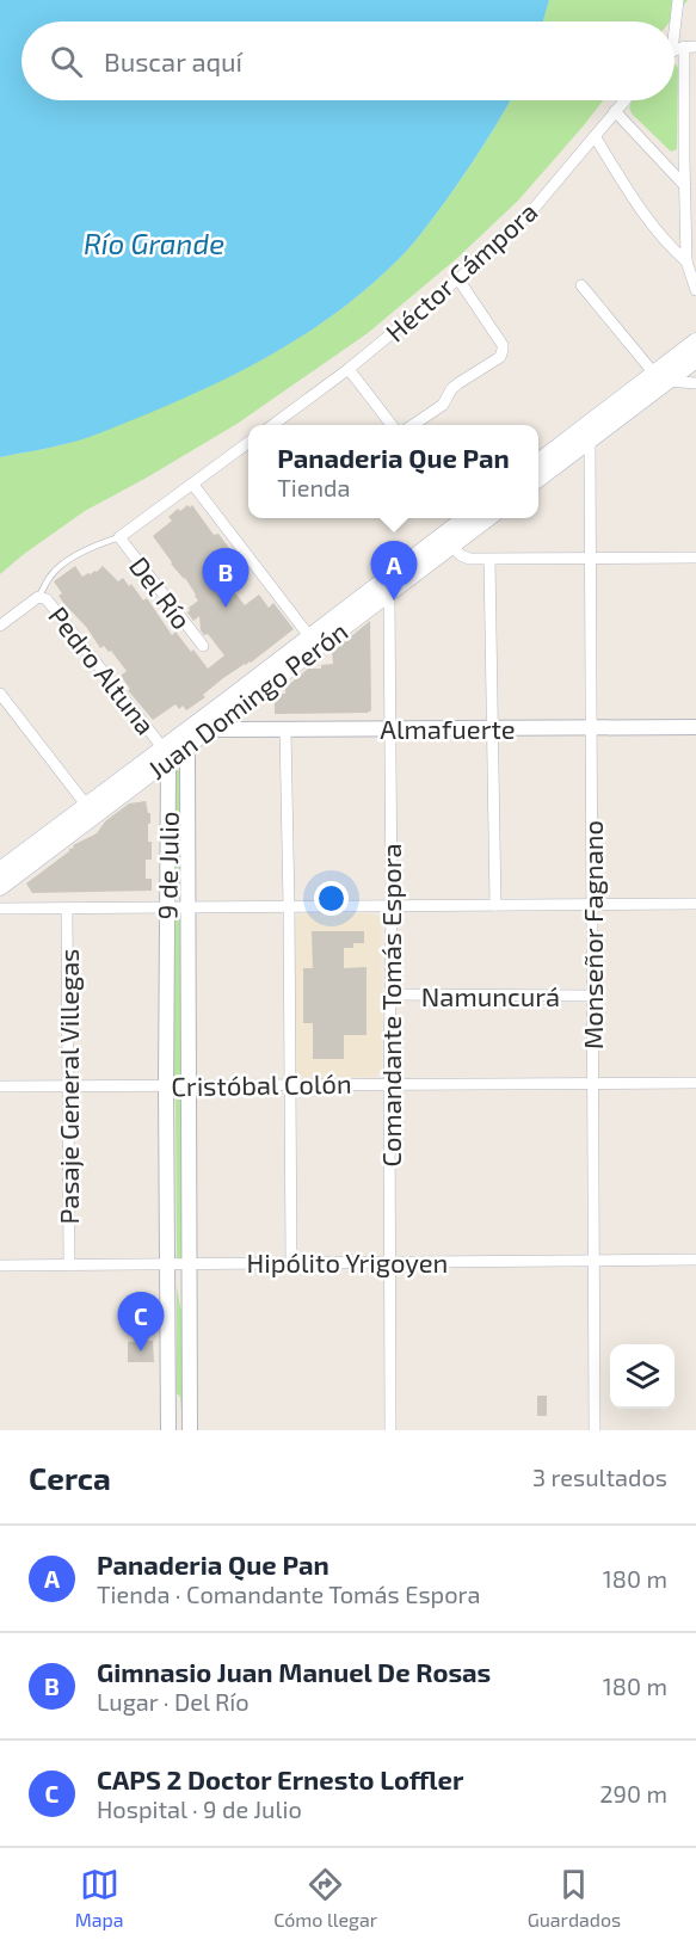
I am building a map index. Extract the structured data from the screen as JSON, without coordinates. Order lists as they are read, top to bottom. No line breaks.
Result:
{"streets":{"main road":["Juan Domingo Perón"],"street":["Héctor Cámpora","Del Río","Pedro Altuna","Almafuerte","9 de Julio","Monseñor Fagnano","Namuncurá","Comandante Tomás Espora","Cristóbal Colón","Pasaje General Villegas","Hipólito Yrigoyen"]},"crossings":[["Pedro Altuna","Juan Domingo Perón"],["Pedro Altuna","9 de Julio"],["Juan Domingo Perón","Almafuerte"],["Juan Domingo Perón","9 de Julio"],["Juan Domingo Perón","Comandante Tomás Espora"],["Almafuerte","Monseñor Fagnano"],["Almafuerte","Comandante Tomás Espora"],["9 de Julio","Cristóbal Colón"],["9 de Julio","Hipólito Yrigoyen"],["Monseñor Fagnano","Namuncurá"],["Monseñor Fagnano","Cristóbal Colón"],["Monseñor Fagnano","Hipólito Yrigoyen"],["Namuncurá","Comandante Tomás Espora"],["Comandante Tomás Espora","Cristóbal Colón"],["Comandante Tomás Espora","Hipólito Yrigoyen"],["Cristóbal Colón","Pasaje General Villegas"],["Pasaje General Villegas","Hipólito Yrigoyen"]],"water":["Río Grande"],"page":{"search":"Buscar aquí","popup":["Panaderia Que Pan","Tienda"],"pins":["A","B","C"],"heading":["Cerca","3 resultados"],"list":[{"mark":"A","name":"Panaderia Que Pan","note":"Tienda · Comandante Tomás Espora","value":"180 m"},{"mark":"B","name":"Gimnasio Juan Manuel De Rosas","note":"Lugar · Del Río","value":"180 m"},{"mark":"C","name":"CAPS 2 Doctor Ernesto Loffler","note":"Hospital · 9 de Julio","value":"290 m"}],"nav":["Mapa","Cómo llegar","Guardados"]}}
